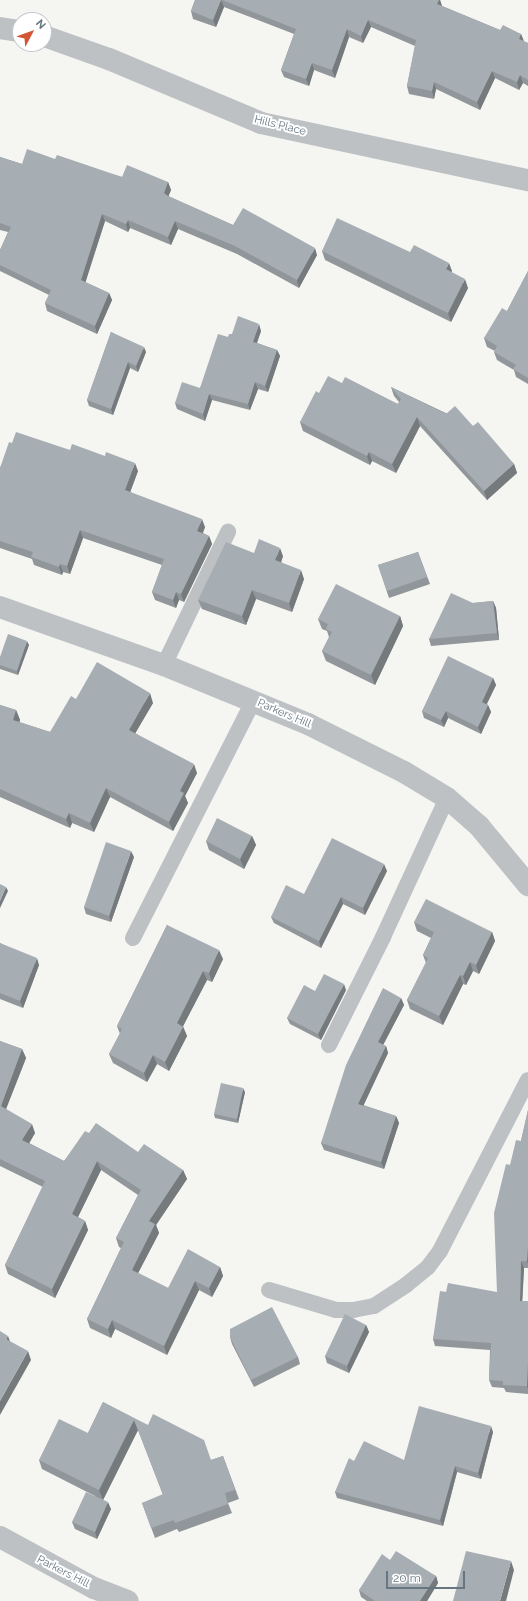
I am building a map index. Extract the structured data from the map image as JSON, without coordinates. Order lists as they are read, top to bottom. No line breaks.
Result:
{"streets":{"street":["Hills Place","Parkers Hill"]},"scale_bar":"20 m","north":"top right"}
